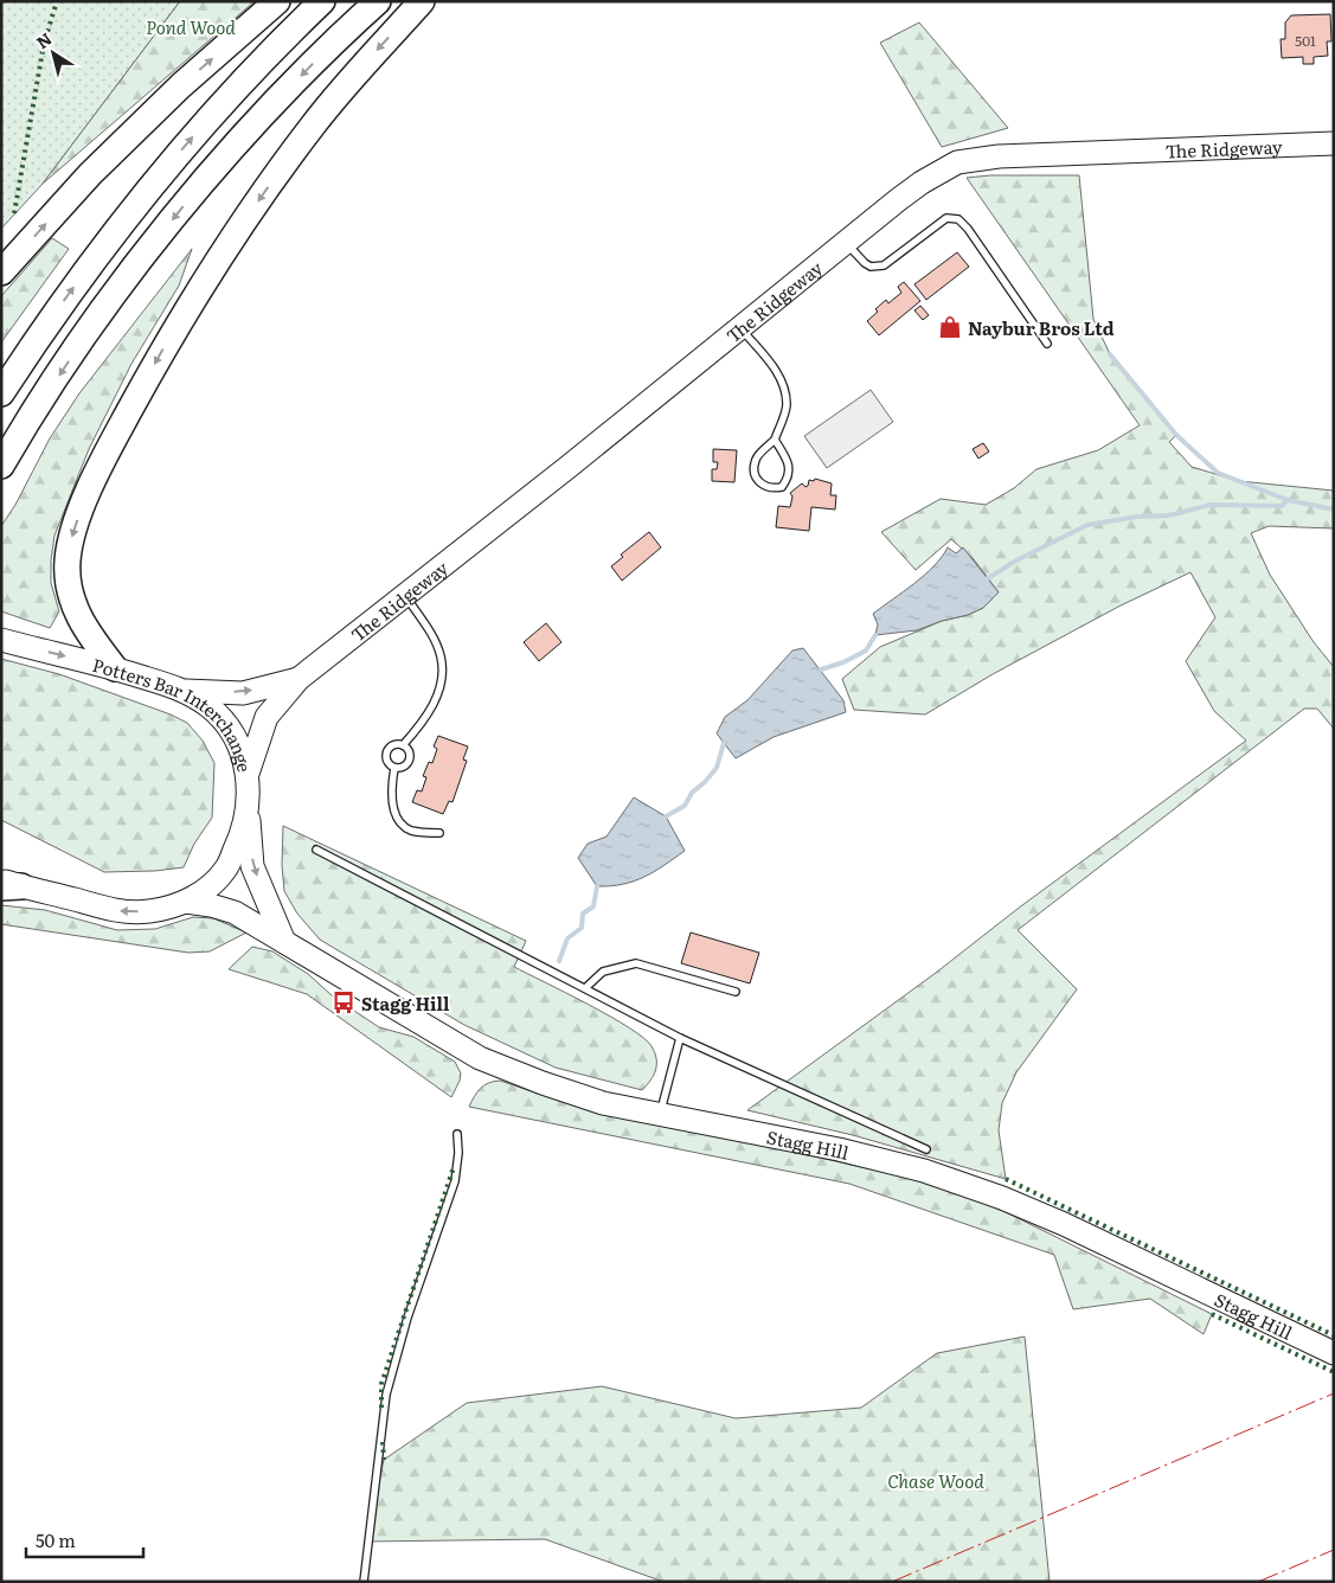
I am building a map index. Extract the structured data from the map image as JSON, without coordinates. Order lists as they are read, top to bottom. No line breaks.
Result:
{"streets":{"main road":["The Ridgeway","Potters Bar Interchange","Stagg Hill"]},"crossings":[["The Ridgeway","Potters Bar Interchange"],["Potters Bar Interchange","Stagg Hill"]],"parks":["Pond Wood","Chase Wood"],"places":{"shop":["Naybur Bros Ltd"],"bus stop":["Stagg Hill"]},"house_numbers":["501"],"scale_bar":"50 m","north":"top left"}
